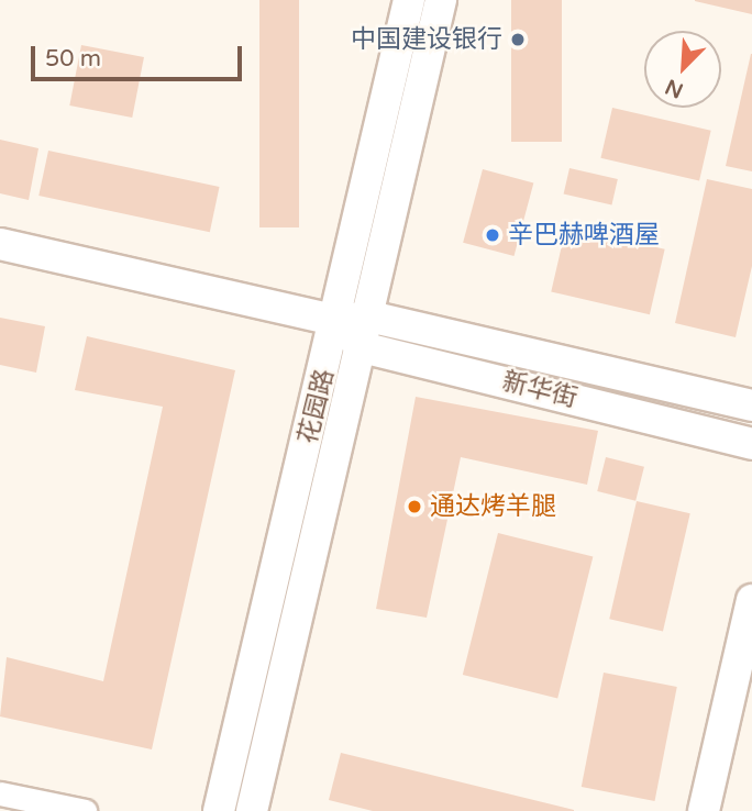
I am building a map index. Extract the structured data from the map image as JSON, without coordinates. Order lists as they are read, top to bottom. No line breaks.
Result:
{"streets":{"main road":["新华街","花园路"]},"crossings":[["新华街","花园路"]],"places":["中国建设银行","辛巴赫啤酒屋","通达烤羊腿"],"scale_bar":"50 m","north":"bottom left"}
